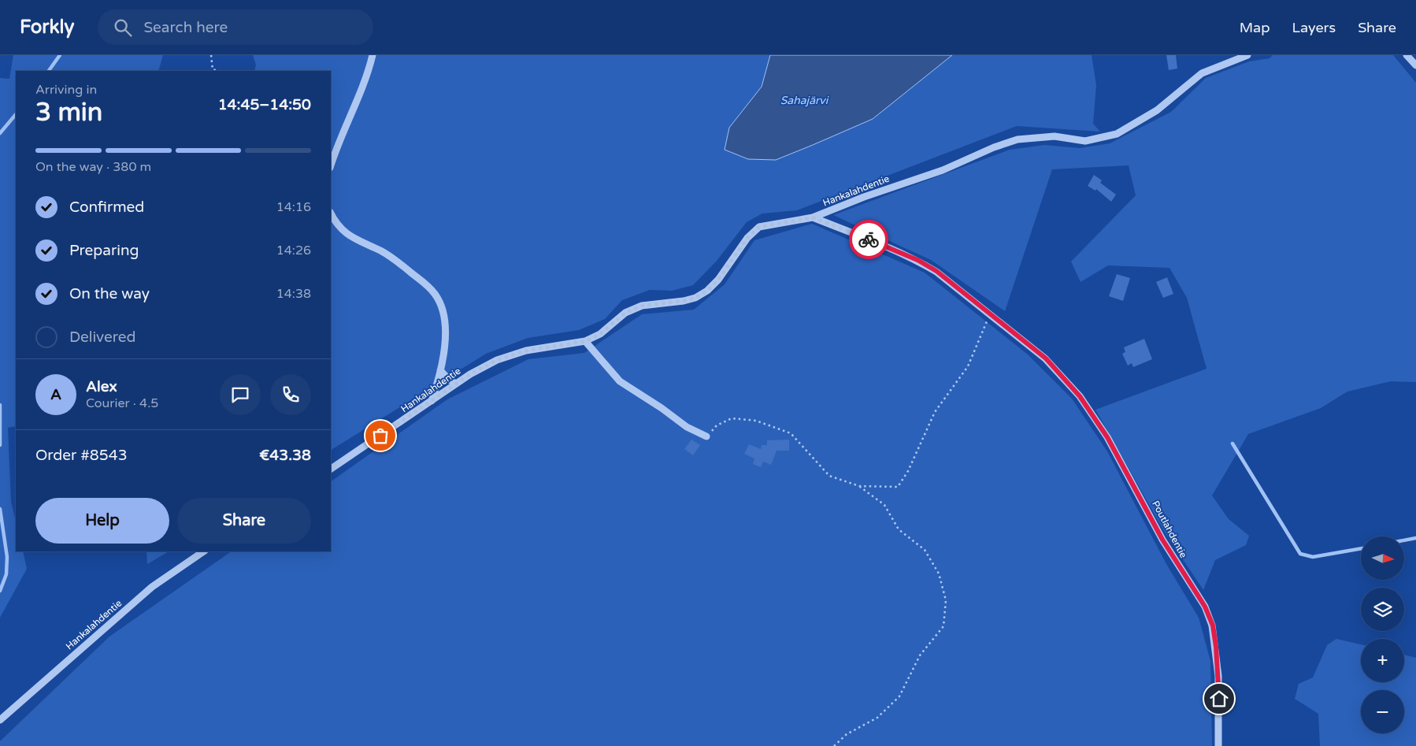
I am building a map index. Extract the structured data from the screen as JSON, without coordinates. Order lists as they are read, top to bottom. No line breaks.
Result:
{"streets":{"street":["Hankalahdentie","Poutlahdentie"]},"crossings":[["Hankalahdentie","Poutlahdentie"]],"water":["Sahajärvi"],"north":"right","page":{"header":"Forkly","search":"Search here","nav":["Map","Layers","Share"],"heading":["3 min","Arriving in","14:45–14:50"],"panel":["Alex","Courier · 4.5","Order #8543","€43.38"],"bar":"On the way · 380 m","list":[["Confirmed","14:16"],["Preparing","14:26"],["On the way","14:38"],"Delivered"],"round":"A","buttons":["Help","Share"],"map_buttons":["+","−"]}}
